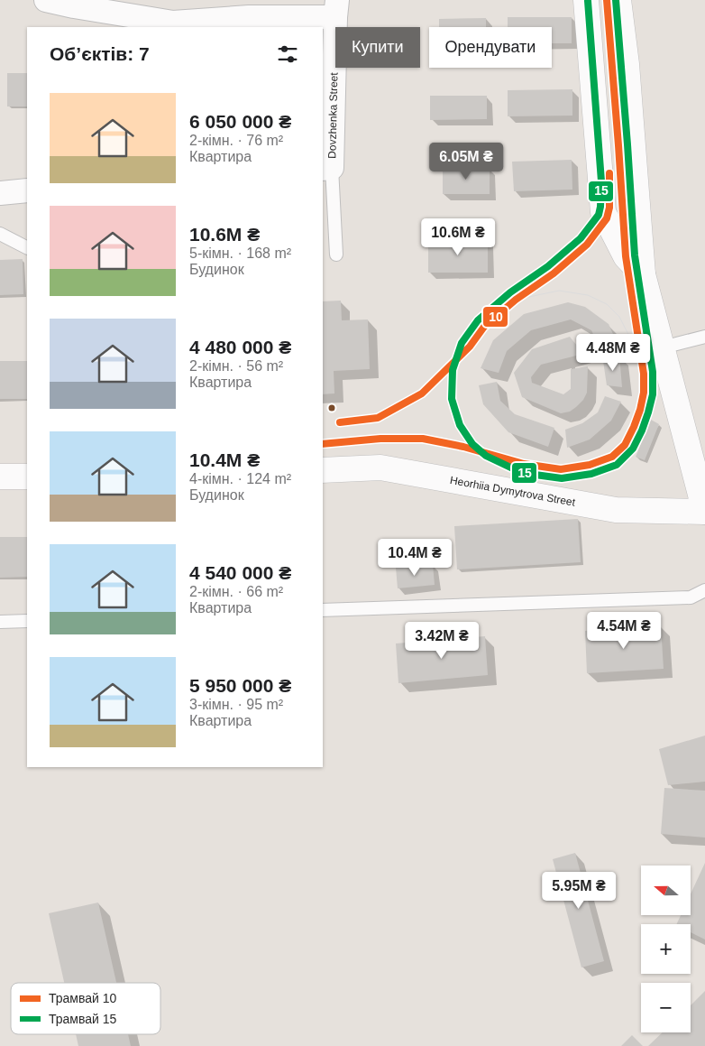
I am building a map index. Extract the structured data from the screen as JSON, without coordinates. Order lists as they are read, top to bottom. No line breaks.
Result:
{"streets":{"main road":["Heorhiia Dymytrova Street"],"street":["Dovzhenka Street"]},"lines":["tram line 10","tram line 15"],"legend":["Трамвай 10","Трамвай 15"],"north":"left","page":{"chip":["Купити","Орендувати"],"heading":"Об’єктів: 7","list":[{"name":"6 050 000 ₴","note":"2-кімн. · 76 m² · Квартира"},{"name":"10.6M ₴","note":"5-кімн. · 168 m² · Будинок"},{"name":"4 480 000 ₴","note":"2-кімн. · 56 m² · Квартира"},{"name":"10.4M ₴","note":"4-кімн. · 124 m² · Будинок"},{"name":"4 540 000 ₴","note":"2-кімн. · 66 m² · Квартира"},{"name":"5 950 000 ₴","note":"3-кімн. · 95 m² · Квартира"}],"price":["6.05M ₴","10.6M ₴","4.48M ₴","10.4M ₴","4.54M ₴","3.42M ₴","5.95M ₴"],"map_buttons":["+","−"]}}
